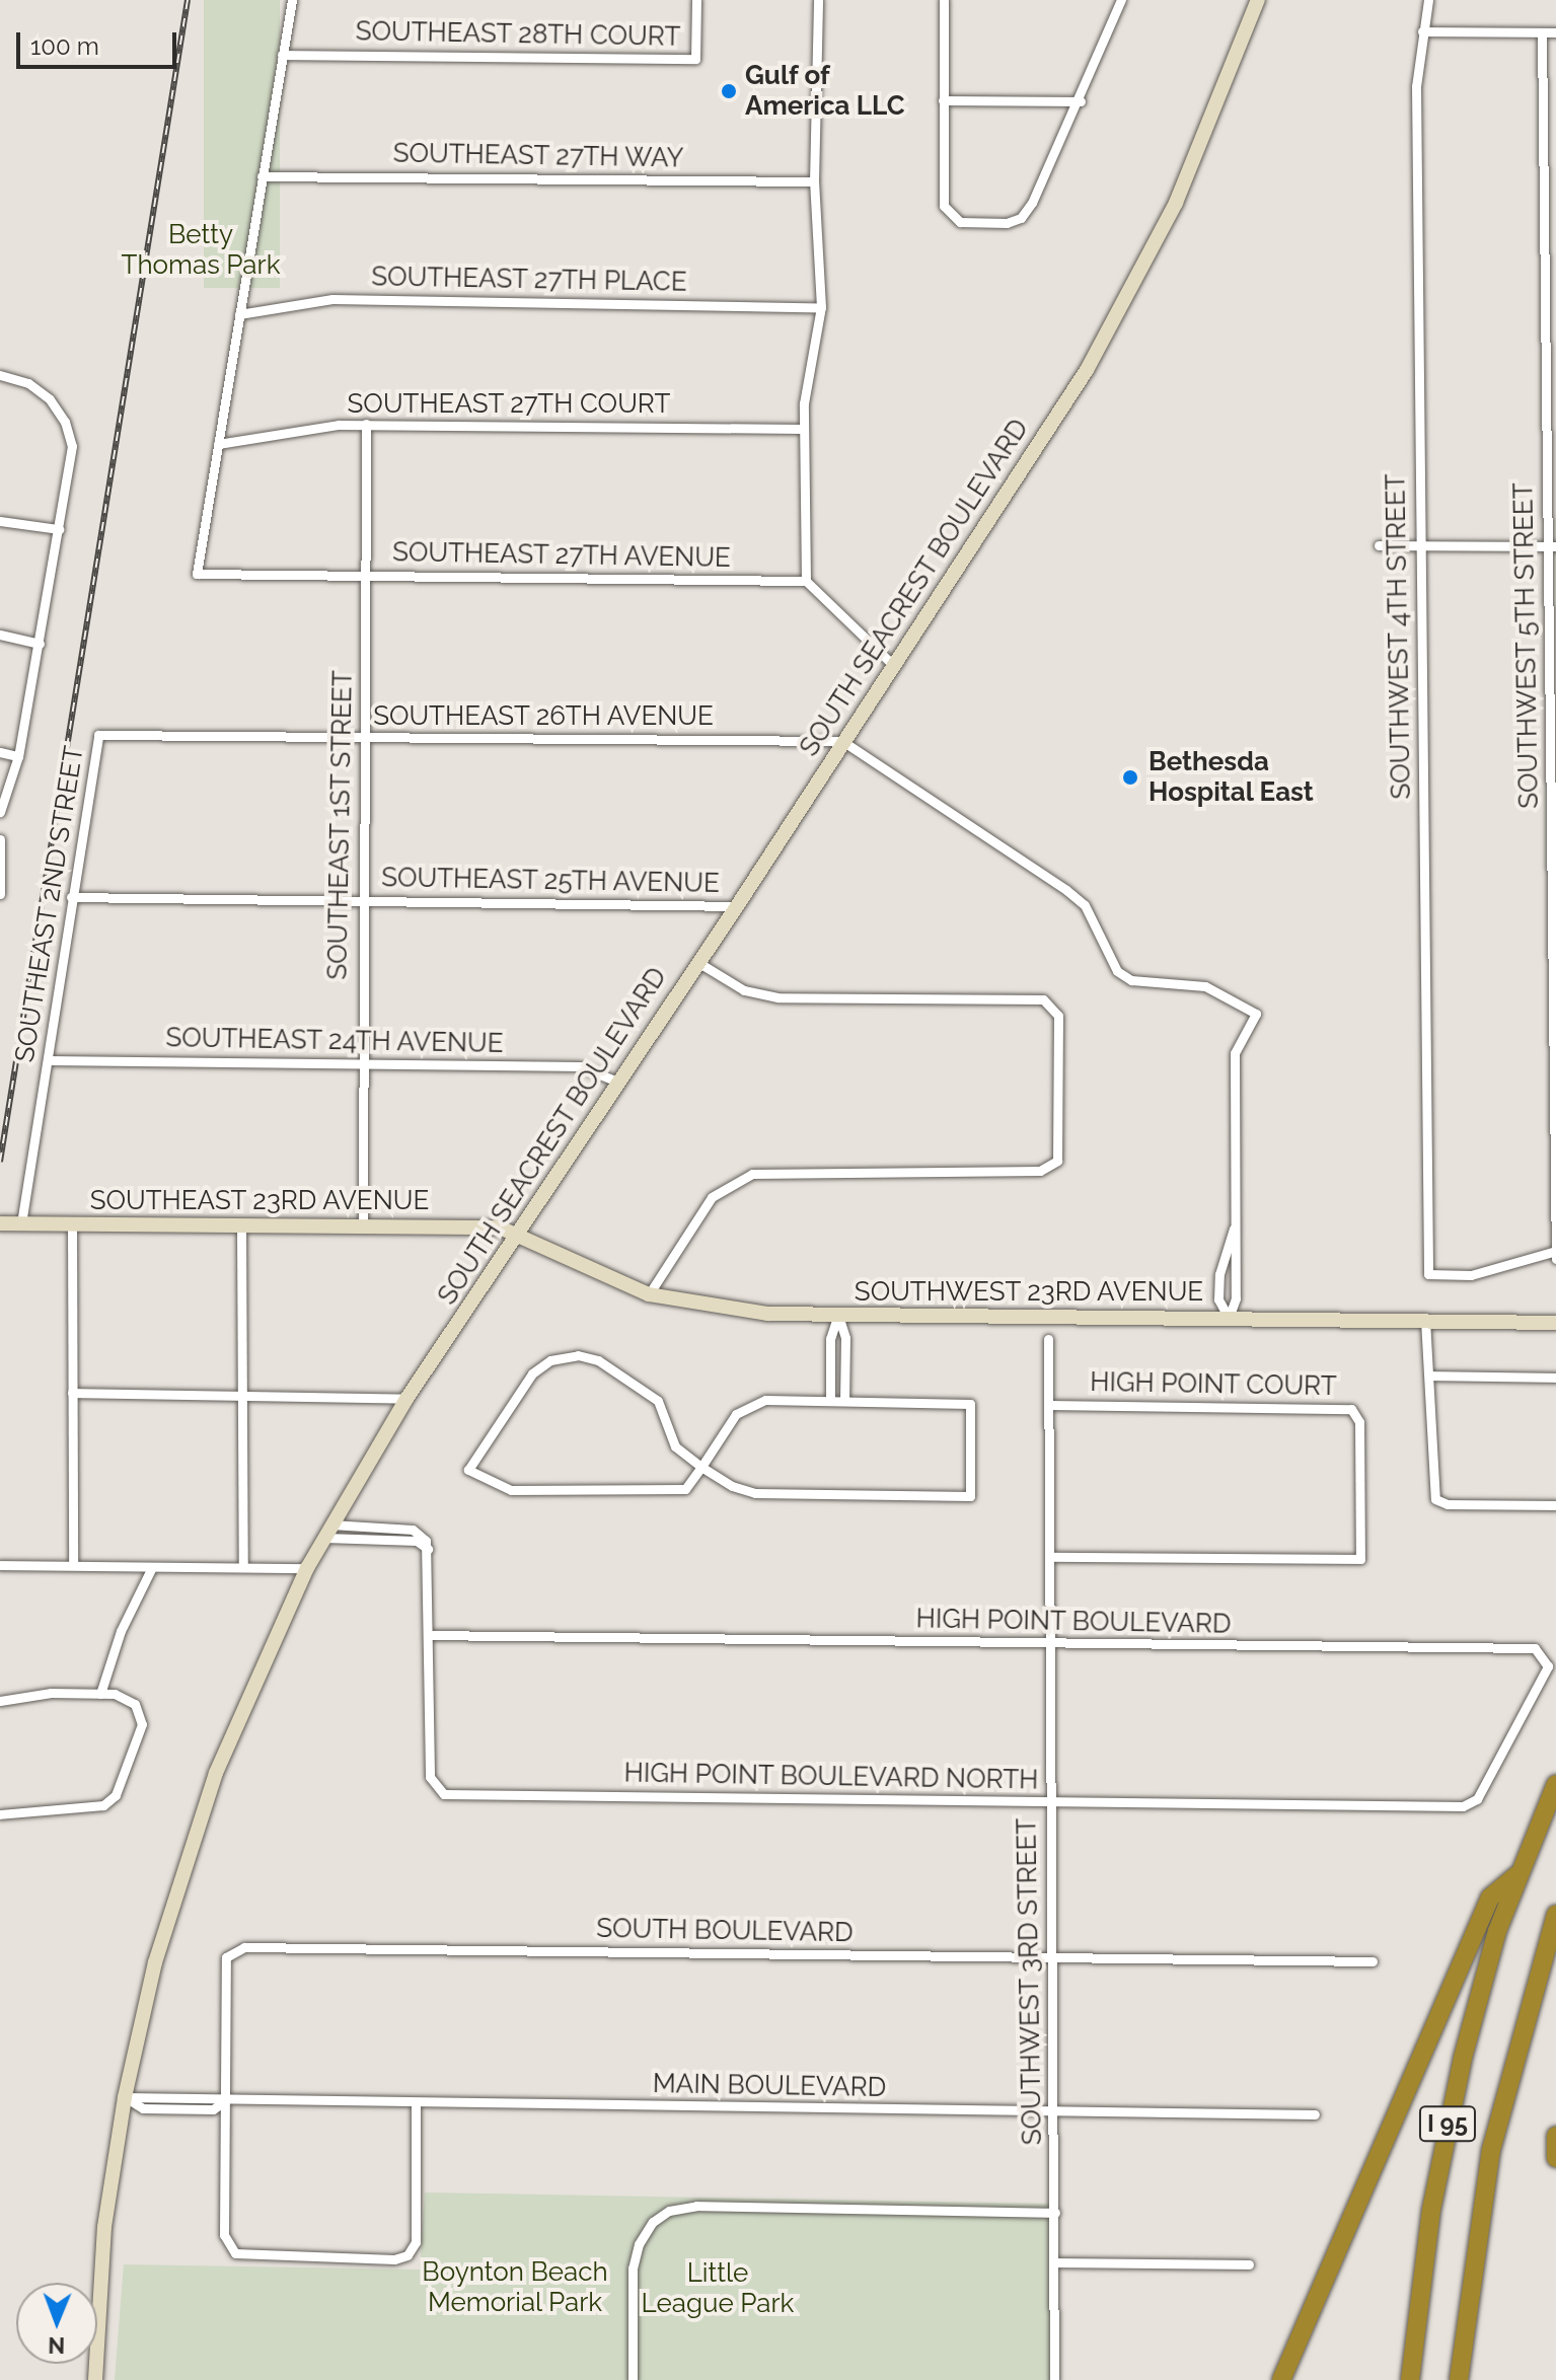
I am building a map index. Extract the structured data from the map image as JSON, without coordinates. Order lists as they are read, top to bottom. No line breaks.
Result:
{"streets":{"highway":["I 95"],"street":["SOUTHEAST 28TH COURT","SOUTHEAST 27TH WAY","SOUTHEAST 27TH PLACE","SOUTHEAST 27TH COURT","SOUTHEAST 27TH AVENUE","SOUTH SEACREST BOULEVARD","SOUTHWEST 4TH STREET","SOUTHWEST 5TH STREET","SOUTHEAST 26TH AVENUE","SOUTHEAST 1ST STREET","SOUTHEAST 25TH AVENUE","SOUTHEAST 2ND STREET","SOUTHEAST 24TH AVENUE","SOUTHEAST 23RD AVENUE","SOUTHWEST 23RD AVENUE","HIGH POINT COURT","HIGH POINT BOULEVARD","HIGH POINT BOULEVARD NORTH","SOUTH BOULEVARD","SOUTHWEST 3RD STREET","MAIN BOULEVARD"]},"crossings":[["SOUTHEAST 27TH COURT","SOUTHEAST 27TH AVENUE"],["SOUTHEAST 27TH COURT","SOUTHEAST 1ST STREET"],["SOUTHEAST 27TH AVENUE","SOUTHEAST 1ST STREET"],["SOUTH SEACREST BOULEVARD","SOUTHEAST 26TH AVENUE"],["SOUTH SEACREST BOULEVARD","SOUTHEAST 25TH AVENUE"],["SOUTH SEACREST BOULEVARD","SOUTHEAST 24TH AVENUE"],["SOUTH SEACREST BOULEVARD","SOUTHEAST 23RD AVENUE"],["SOUTH SEACREST BOULEVARD","SOUTHWEST 23RD AVENUE"],["SOUTH SEACREST BOULEVARD","MAIN BOULEVARD"],["SOUTHWEST 4TH STREET","SOUTHWEST 5TH STREET"],["SOUTHEAST 26TH AVENUE","SOUTHEAST 1ST STREET"],["SOUTHEAST 26TH AVENUE","SOUTHEAST 2ND STREET"],["SOUTHEAST 1ST STREET","SOUTHEAST 25TH AVENUE"],["SOUTHEAST 1ST STREET","SOUTHEAST 24TH AVENUE"],["SOUTHEAST 1ST STREET","SOUTHEAST 23RD AVENUE"],["SOUTHEAST 25TH AVENUE","SOUTHEAST 2ND STREET"],["SOUTHEAST 2ND STREET","SOUTHEAST 24TH AVENUE"],["SOUTHEAST 2ND STREET","SOUTHEAST 23RD AVENUE"],["SOUTHEAST 23RD AVENUE","SOUTHWEST 23RD AVENUE"],["HIGH POINT COURT","SOUTHWEST 3RD STREET"],["HIGH POINT BOULEVARD","HIGH POINT BOULEVARD NORTH"],["HIGH POINT BOULEVARD","SOUTHWEST 3RD STREET"],["HIGH POINT BOULEVARD NORTH","SOUTHWEST 3RD STREET"],["SOUTH BOULEVARD","SOUTHWEST 3RD STREET"],["SOUTH BOULEVARD","MAIN BOULEVARD"],["SOUTHWEST 3RD STREET","MAIN BOULEVARD"]],"parks":["Betty Thomas Park","Boynton Beach Memorial Park","Little League Park"],"places":["Gulf of America LLC","Bethesda Hospital East"],"scale_bar":"100 m","north":"bottom"}
